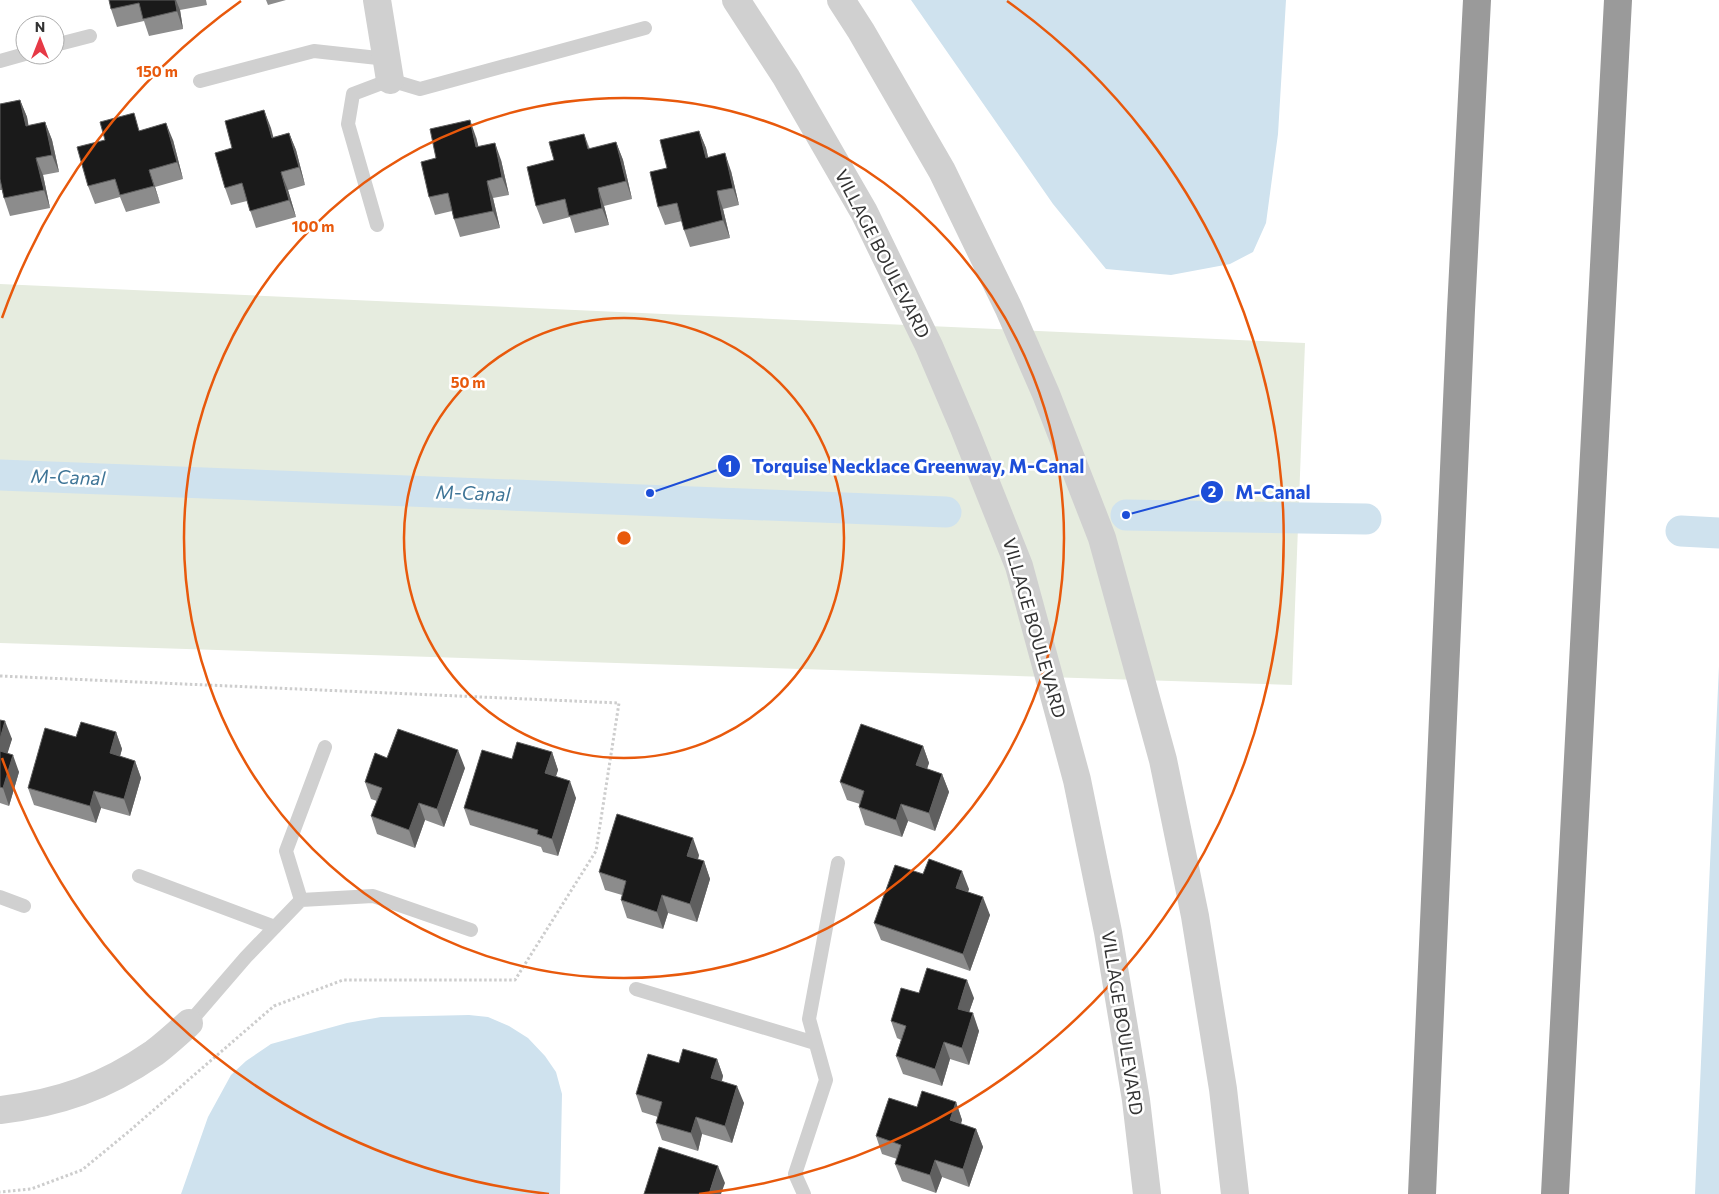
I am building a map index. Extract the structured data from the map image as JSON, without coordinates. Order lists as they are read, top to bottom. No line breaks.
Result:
{"streets":{"street":["VILLAGE BOULEVARD"]},"water":["M-Canal"],"places":["Torquise Necklace Greenway, M-Canal","M-Canal"],"north":"top","rings":["150 m","100 m","50 m"]}
